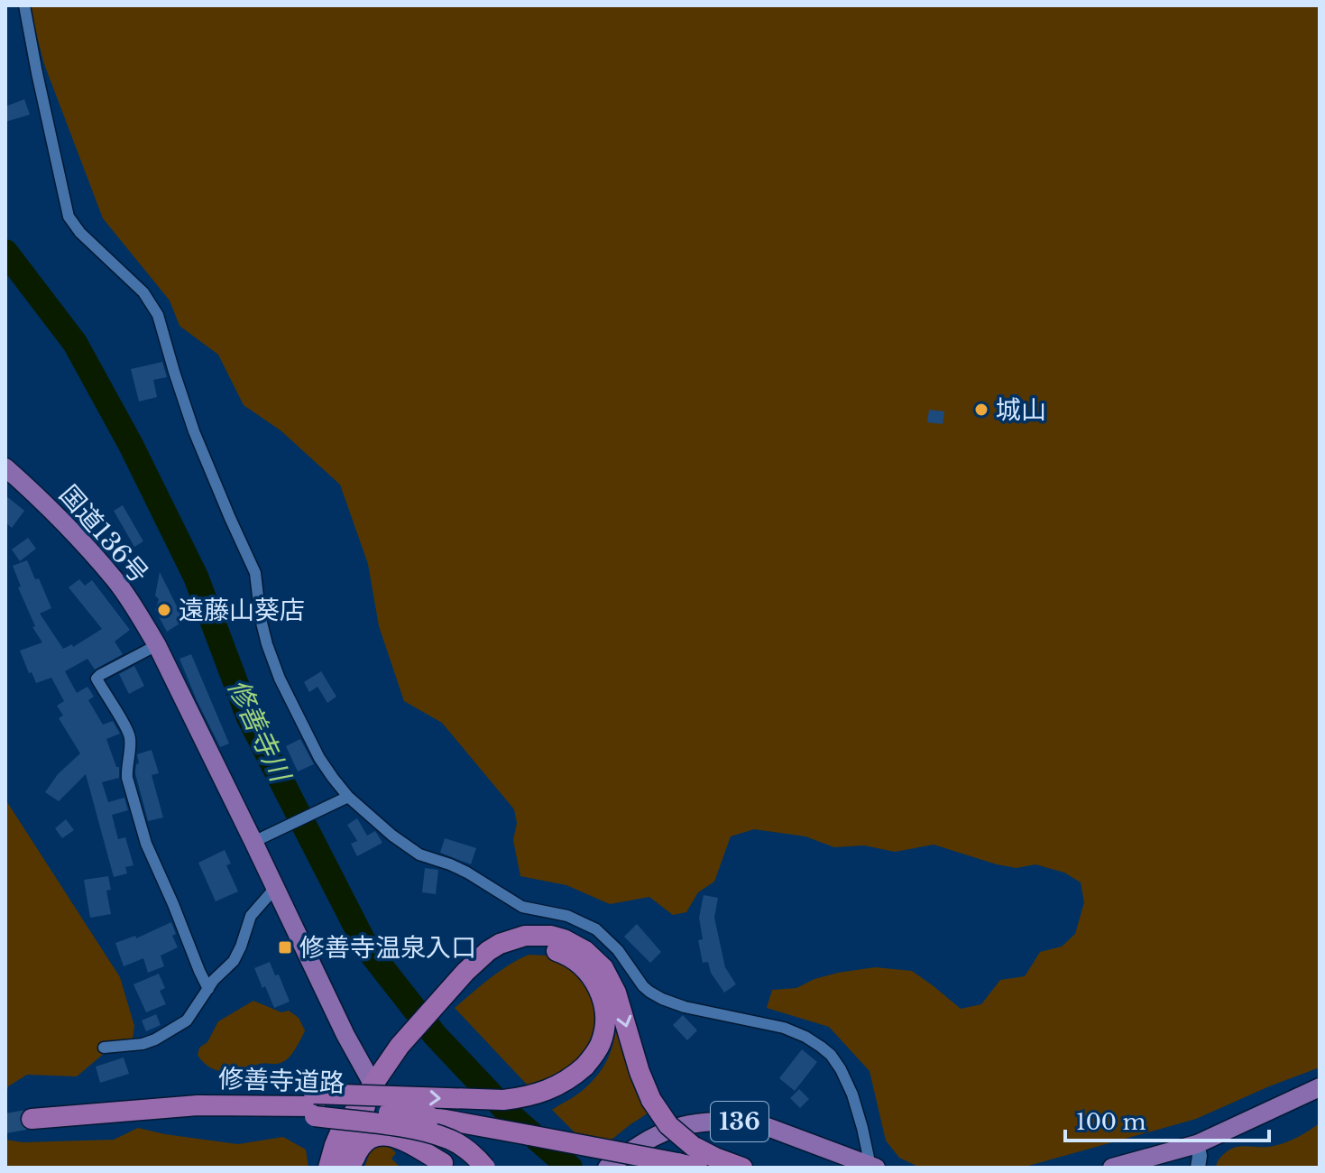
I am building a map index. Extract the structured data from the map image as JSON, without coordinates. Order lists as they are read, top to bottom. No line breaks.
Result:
{"streets":{"highway":["国道136号","修善寺道路","136"]},"water":["修善寺川"],"places":{"other":["城山","遠藤山葵店"],"transit":["修善寺温泉入口"]},"scale_bar":"100 m"}
